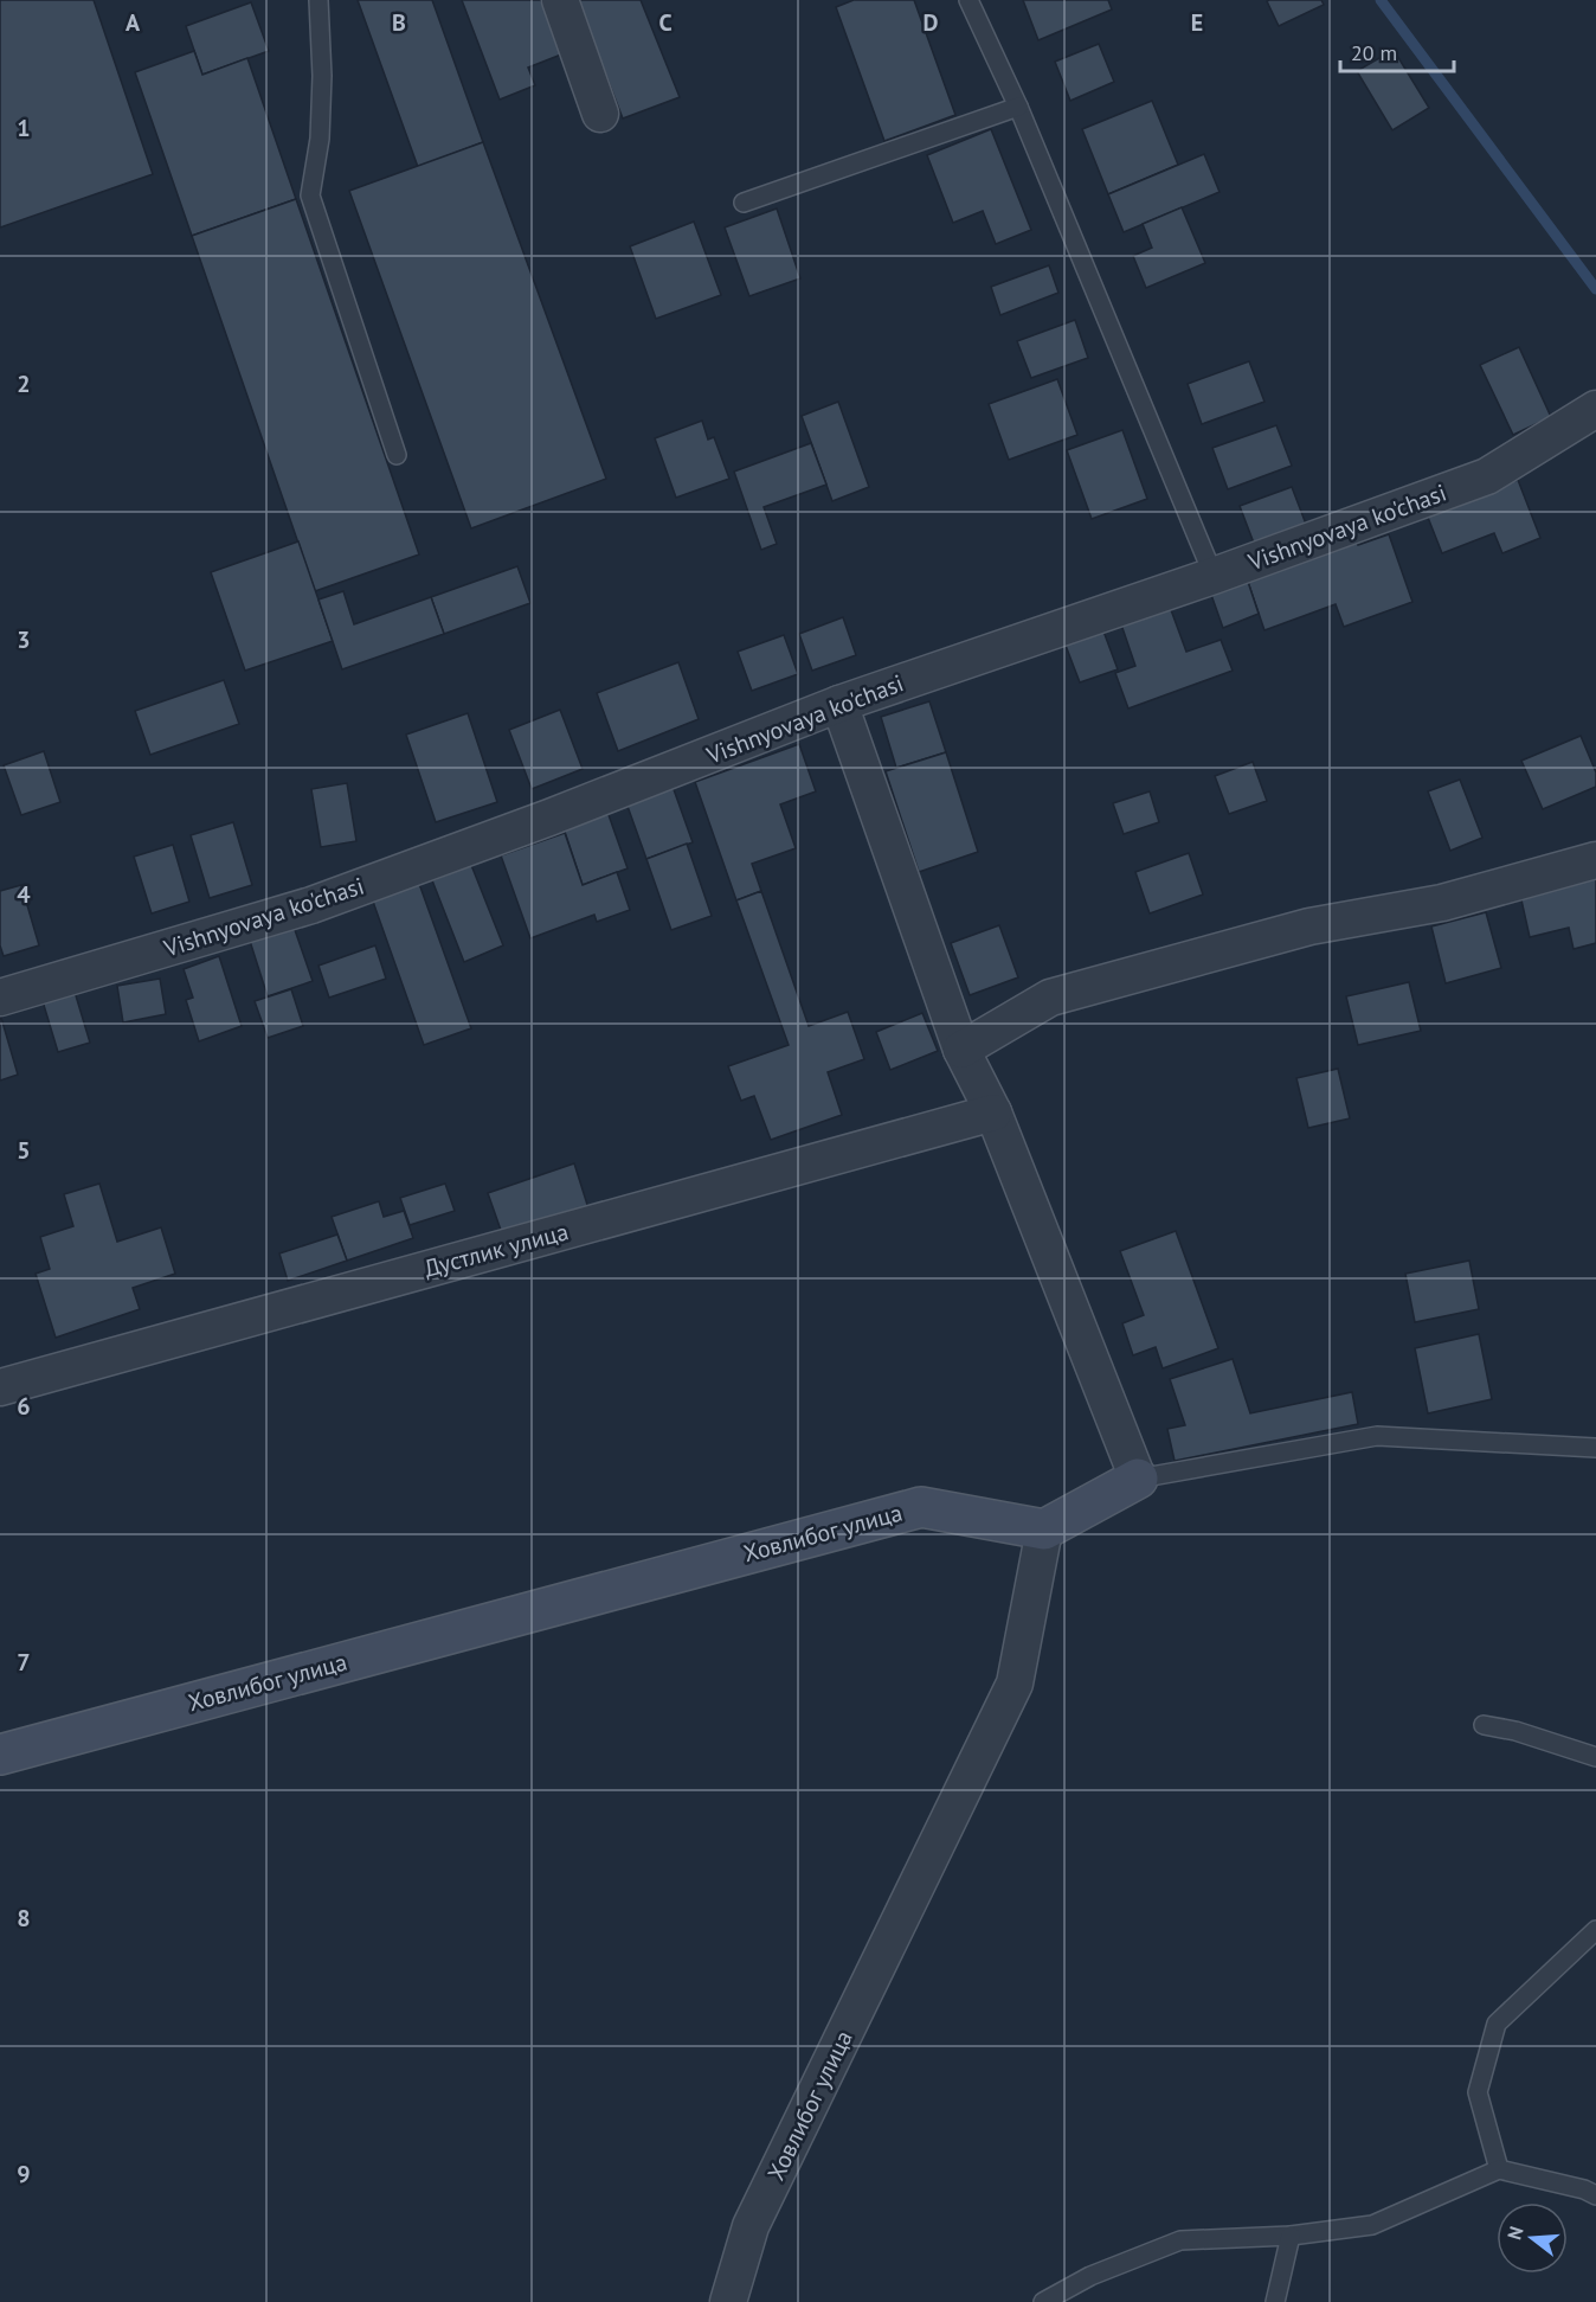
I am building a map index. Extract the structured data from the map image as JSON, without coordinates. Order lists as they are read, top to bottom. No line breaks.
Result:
{"streets":{"street":["Vishnyovaya ko'chasi","Дустлик улица","Ховлибог улица"]},"scale_bar":"20 m","north":"left","grid":{"columns":["A","B","C","D","E"],"rows":["1","2","3","4","5","6","7","8","9"]}}
